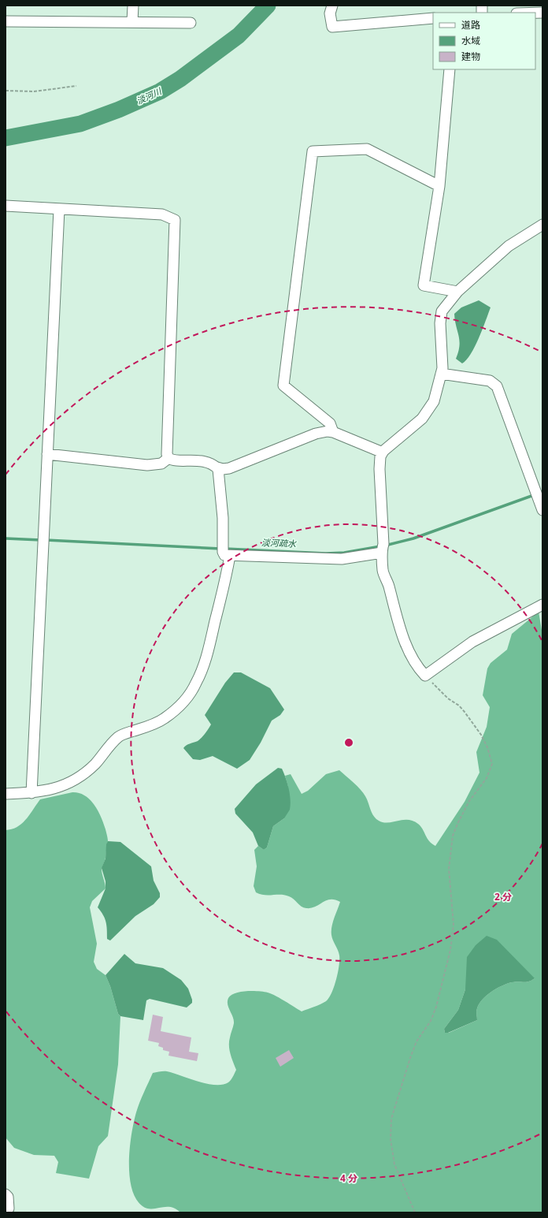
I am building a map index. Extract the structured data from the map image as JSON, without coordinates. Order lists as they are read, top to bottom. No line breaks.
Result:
{"water":["淡河川","淡河疏水"],"legend":["道路","水域","建物"],"rings":["2 分","4 分"]}
